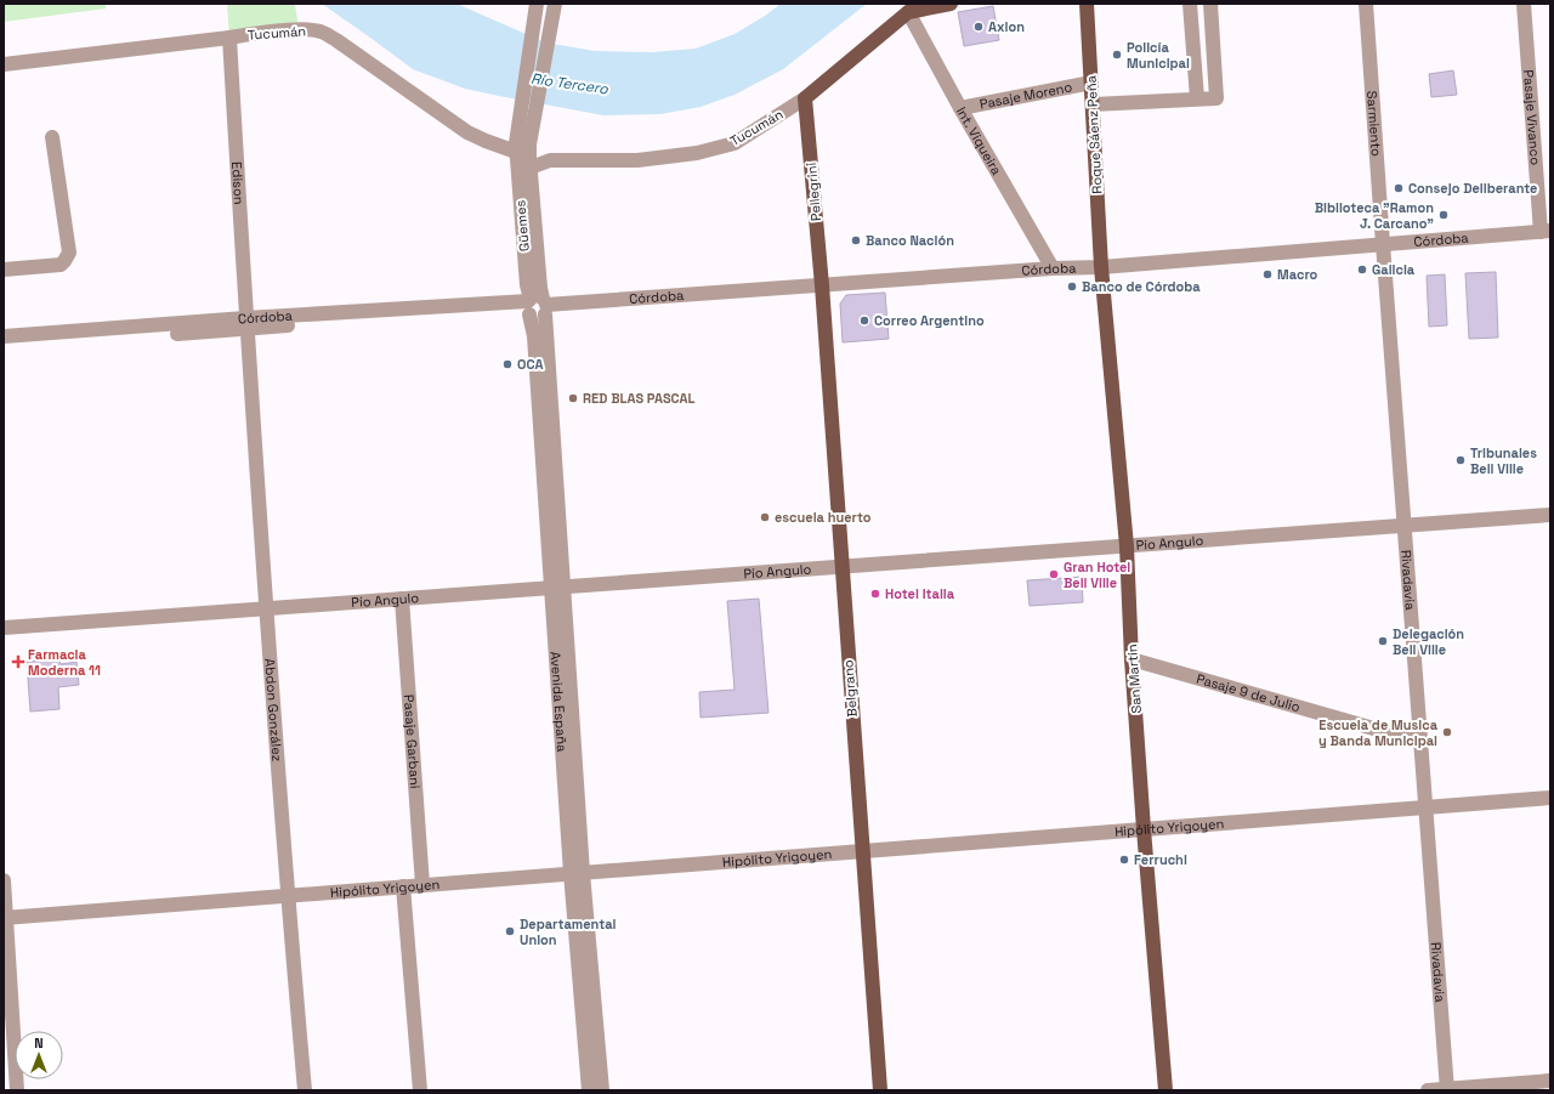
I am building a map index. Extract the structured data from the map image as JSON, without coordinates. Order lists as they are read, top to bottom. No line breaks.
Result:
{"streets":{"main road":["Tucumán","Roque Sáenz Peña","Pellegrini","San Martín","Belgrano"],"street":["Pasaje Moreno","Pasaje Vivanco","Sarmiento","Int. Viqueira","Edison","Güemes","Córdoba","Pío Angulo","Rivadavia","Pasaje 9 de Julio","Avenida España","Abdon González","Pasaje Garbani","Hipólito Yrigoyen"]},"crossings":[["Tucumán","Int. Viqueira"],["Tucumán","Edison"],["Tucumán","Pellegrini"],["Tucumán","Güemes"],["Pasaje Moreno","Roque Sáenz Peña"],["Pasaje Moreno","Int. Viqueira"],["Pasaje Vivanco","Córdoba"],["Sarmiento","Córdoba"],["Sarmiento","Rivadavia"],["Roque Sáenz Peña","Córdoba"],["Roque Sáenz Peña","San Martín"],["Int. Viqueira","Córdoba"],["Edison","Córdoba"],["Edison","Abdon González"],["Pellegrini","Córdoba"],["Pellegrini","Belgrano"],["Güemes","Córdoba"],["Güemes","Avenida España"],["Córdoba","Rivadavia"],["Córdoba","San Martín"],["Córdoba","Belgrano"],["Córdoba","Avenida España"],["Córdoba","Abdon González"],["Pío Angulo","Rivadavia"],["Pío Angulo","San Martín"],["Pío Angulo","Belgrano"],["Pío Angulo","Avenida España"],["Pío Angulo","Abdon González"],["Pío Angulo","Pasaje Garbani"],["Rivadavia","Pasaje 9 de Julio"],["Rivadavia","Hipólito Yrigoyen"],["San Martín","Pasaje 9 de Julio"],["San Martín","Hipólito Yrigoyen"],["Belgrano","Hipólito Yrigoyen"],["Avenida España","Hipólito Yrigoyen"],["Abdon González","Hipólito Yrigoyen"],["Pasaje Garbani","Hipólito Yrigoyen"]],"water":["Río Tercero"],"places":{"other":["Axion","Policía Municipal","Consejo Deliberante","Biblioteca \"Ramon J. Carcano\"","Banco Nación","Galicia","Macro","Banco de Córdoba","Correo Argentino","OCA","RED BLAS PASCAL","Tribunales Bell Ville","escuela huerto","Gran Hotel Bell Ville","Hotel Italia","Delegación Bell Ville","Escuela de Musica y Banda Municipal","Ferruchi","Departamental Union"],"health":["Farmacia Moderna 11"]},"north":"top"}
